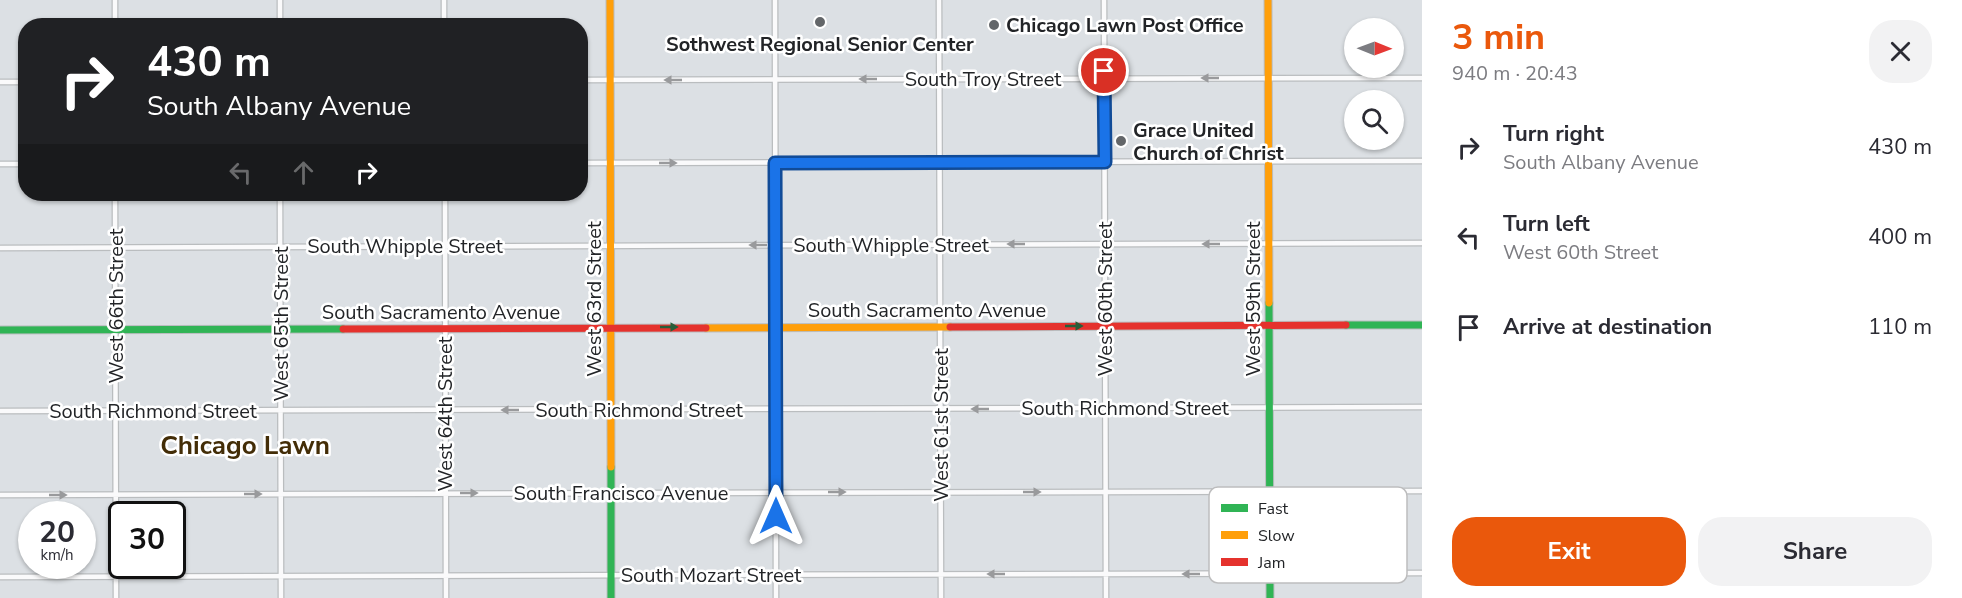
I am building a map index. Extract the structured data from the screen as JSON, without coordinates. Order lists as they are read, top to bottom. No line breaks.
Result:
{"streets":{"street":["South Troy Street","South Whipple Street","West 63rd Street","West 60th Street","West 59th Street","West 66th Street","South Sacramento Avenue","West 65th Street","South Richmond Street","West 64th Street","West 61st Street","South Francisco Avenue","South Mozart Street"]},"crossings":[["South Troy Street","West 63rd Street"],["South Troy Street","West 60th Street"],["South Troy Street","West 59th Street"],["South Troy Street","West 61st Street"],["South Whipple Street","West 63rd Street"],["South Whipple Street","West 60th Street"],["South Whipple Street","West 59th Street"],["South Whipple Street","West 66th Street"],["South Whipple Street","West 65th Street"],["South Whipple Street","West 64th Street"],["South Whipple Street","West 61st Street"],["West 63rd Street","South Sacramento Avenue"],["West 63rd Street","South Richmond Street"],["West 63rd Street","South Francisco Avenue"],["West 63rd Street","South Mozart Street"],["West 60th Street","South Sacramento Avenue"],["West 60th Street","South Richmond Street"],["West 60th Street","South Francisco Avenue"],["West 60th Street","South Mozart Street"],["West 59th Street","South Sacramento Avenue"],["West 59th Street","South Richmond Street"],["West 66th Street","South Sacramento Avenue"],["West 66th Street","South Richmond Street"],["West 66th Street","South Francisco Avenue"],["South Sacramento Avenue","West 65th Street"],["South Sacramento Avenue","West 64th Street"],["South Sacramento Avenue","West 61st Street"],["West 65th Street","South Richmond Street"],["West 65th Street","South Francisco Avenue"],["West 65th Street","South Mozart Street"],["South Richmond Street","West 64th Street"],["South Richmond Street","West 61st Street"],["West 64th Street","South Francisco Avenue"],["West 64th Street","South Mozart Street"],["West 61st Street","South Francisco Avenue"],["West 61st Street","South Mozart Street"]],"one_way":["South Troy Street","South Francisco Avenue"],"districts":["Chicago Lawn"],"places":["Sothwest Regional Senior Center","Chicago Lawn Post Office","Grace United Church of Christ"],"legend":["Fast","Slow","Jam"],"north":"right","page":{"heading":["3 min","940 m · 20:43"],"turn":["430 m","South Albany Avenue"],"list":[{"name":"Turn right","note":"South Albany Avenue","value":"430 m"},{"name":"Turn left","note":"West 60th Street","value":"400 m"},{"name":"Arrive at destination","value":"110 m"}],"speed":"20 km/h","limit":"30","buttons":["Exit","Share"]}}
